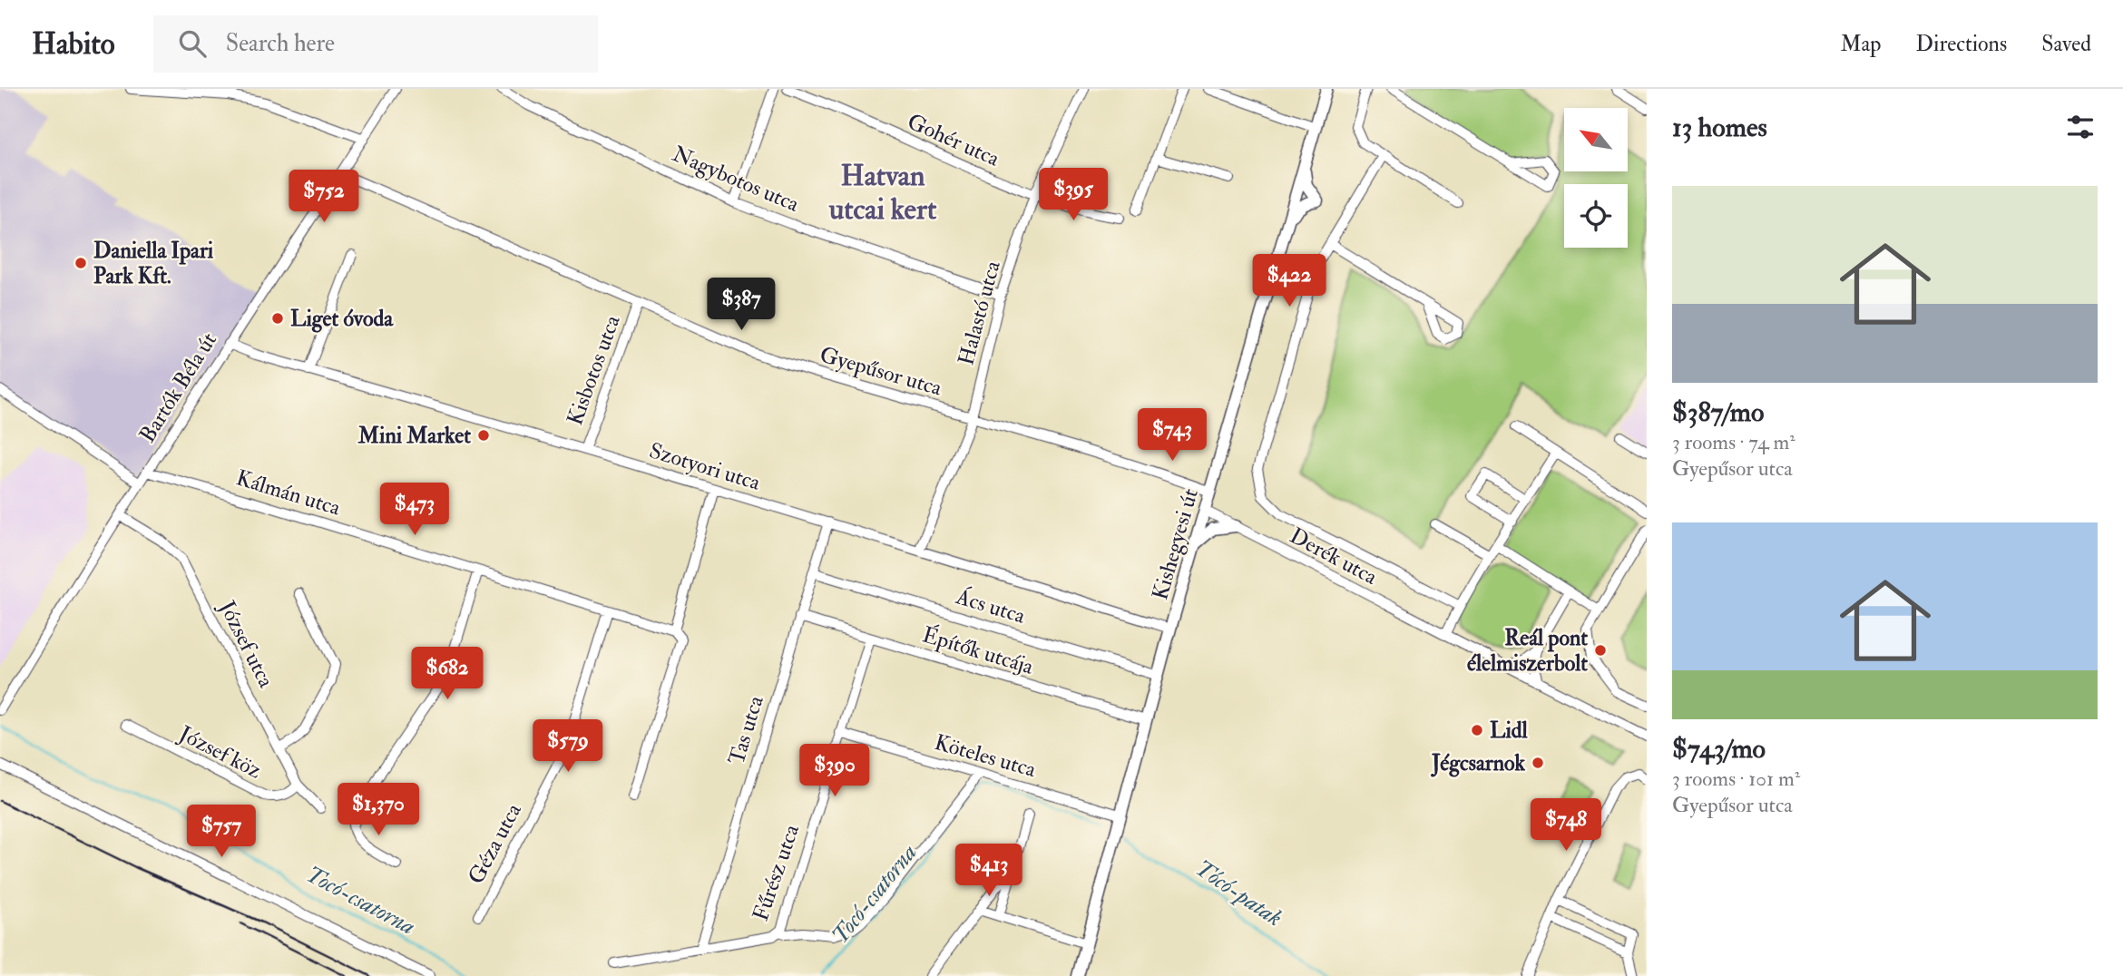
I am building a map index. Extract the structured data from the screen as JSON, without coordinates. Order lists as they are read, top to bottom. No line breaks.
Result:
{"streets":{"street":["Gohér utca","Nagybotos utca","Halastó utca","Kisbotos utca","Gyepűsor utca","Bartók Béla út","Szotyori utca","Kálmán utca","Kishegyesi út","Derék utca","Ács utca","József utca","Építők utcája","Tas utca","József köz","Köteles utca","Géza utca","Fűrész utca"]},"crossings":[["Gohér utca","Halastó utca"],["Nagybotos utca","Halastó utca"],["Halastó utca","Gyepűsor utca"],["Halastó utca","Szotyori utca"],["Kisbotos utca","Gyepűsor utca"],["Kisbotos utca","Szotyori utca"],["Gyepűsor utca","Bartók Béla út"],["Gyepűsor utca","Kishegyesi út"],["Bartók Béla út","Szotyori utca"],["Bartók Béla út","Kálmán utca"],["Bartók Béla út","József utca"],["Szotyori utca","Kishegyesi út"],["Szotyori utca","Tas utca"],["Kálmán utca","Géza utca"],["Kishegyesi út","Derék utca"],["Kishegyesi út","Ács utca"],["Kishegyesi út","Építők utcája"],["Kishegyesi út","Köteles utca"],["Ács utca","Tas utca"],["József utca","József köz"],["Építők utcája","Tas utca"],["Építők utcája","Fűrész utca"],["Köteles utca","Fűrész utca"]],"districts":["Hatvan utcai kert"],"water":["Tócó-patak","Tocó-csatorna"],"places":["Daniella Ipari Park Kft.","Liget óvoda","Mini Market","Reál pont élelmiszerbolt","Lidl","Jégcsarnok"],"north":"top left","page":{"header":"Habito","search":"Search here","nav":["Map","Directions","Saved"],"heading":"13 homes","list":[{"name":"$387/mo","note":"3 rooms · 74 m² · Gyepűsor utca"},{"name":"$743/mo","note":"3 rooms · 101 m² · Gyepűsor utca"}],"price":["$395","$752","$422","$387","$743","$473","$682","$579","$390","$1,370","$748","$757","$413"]}}
